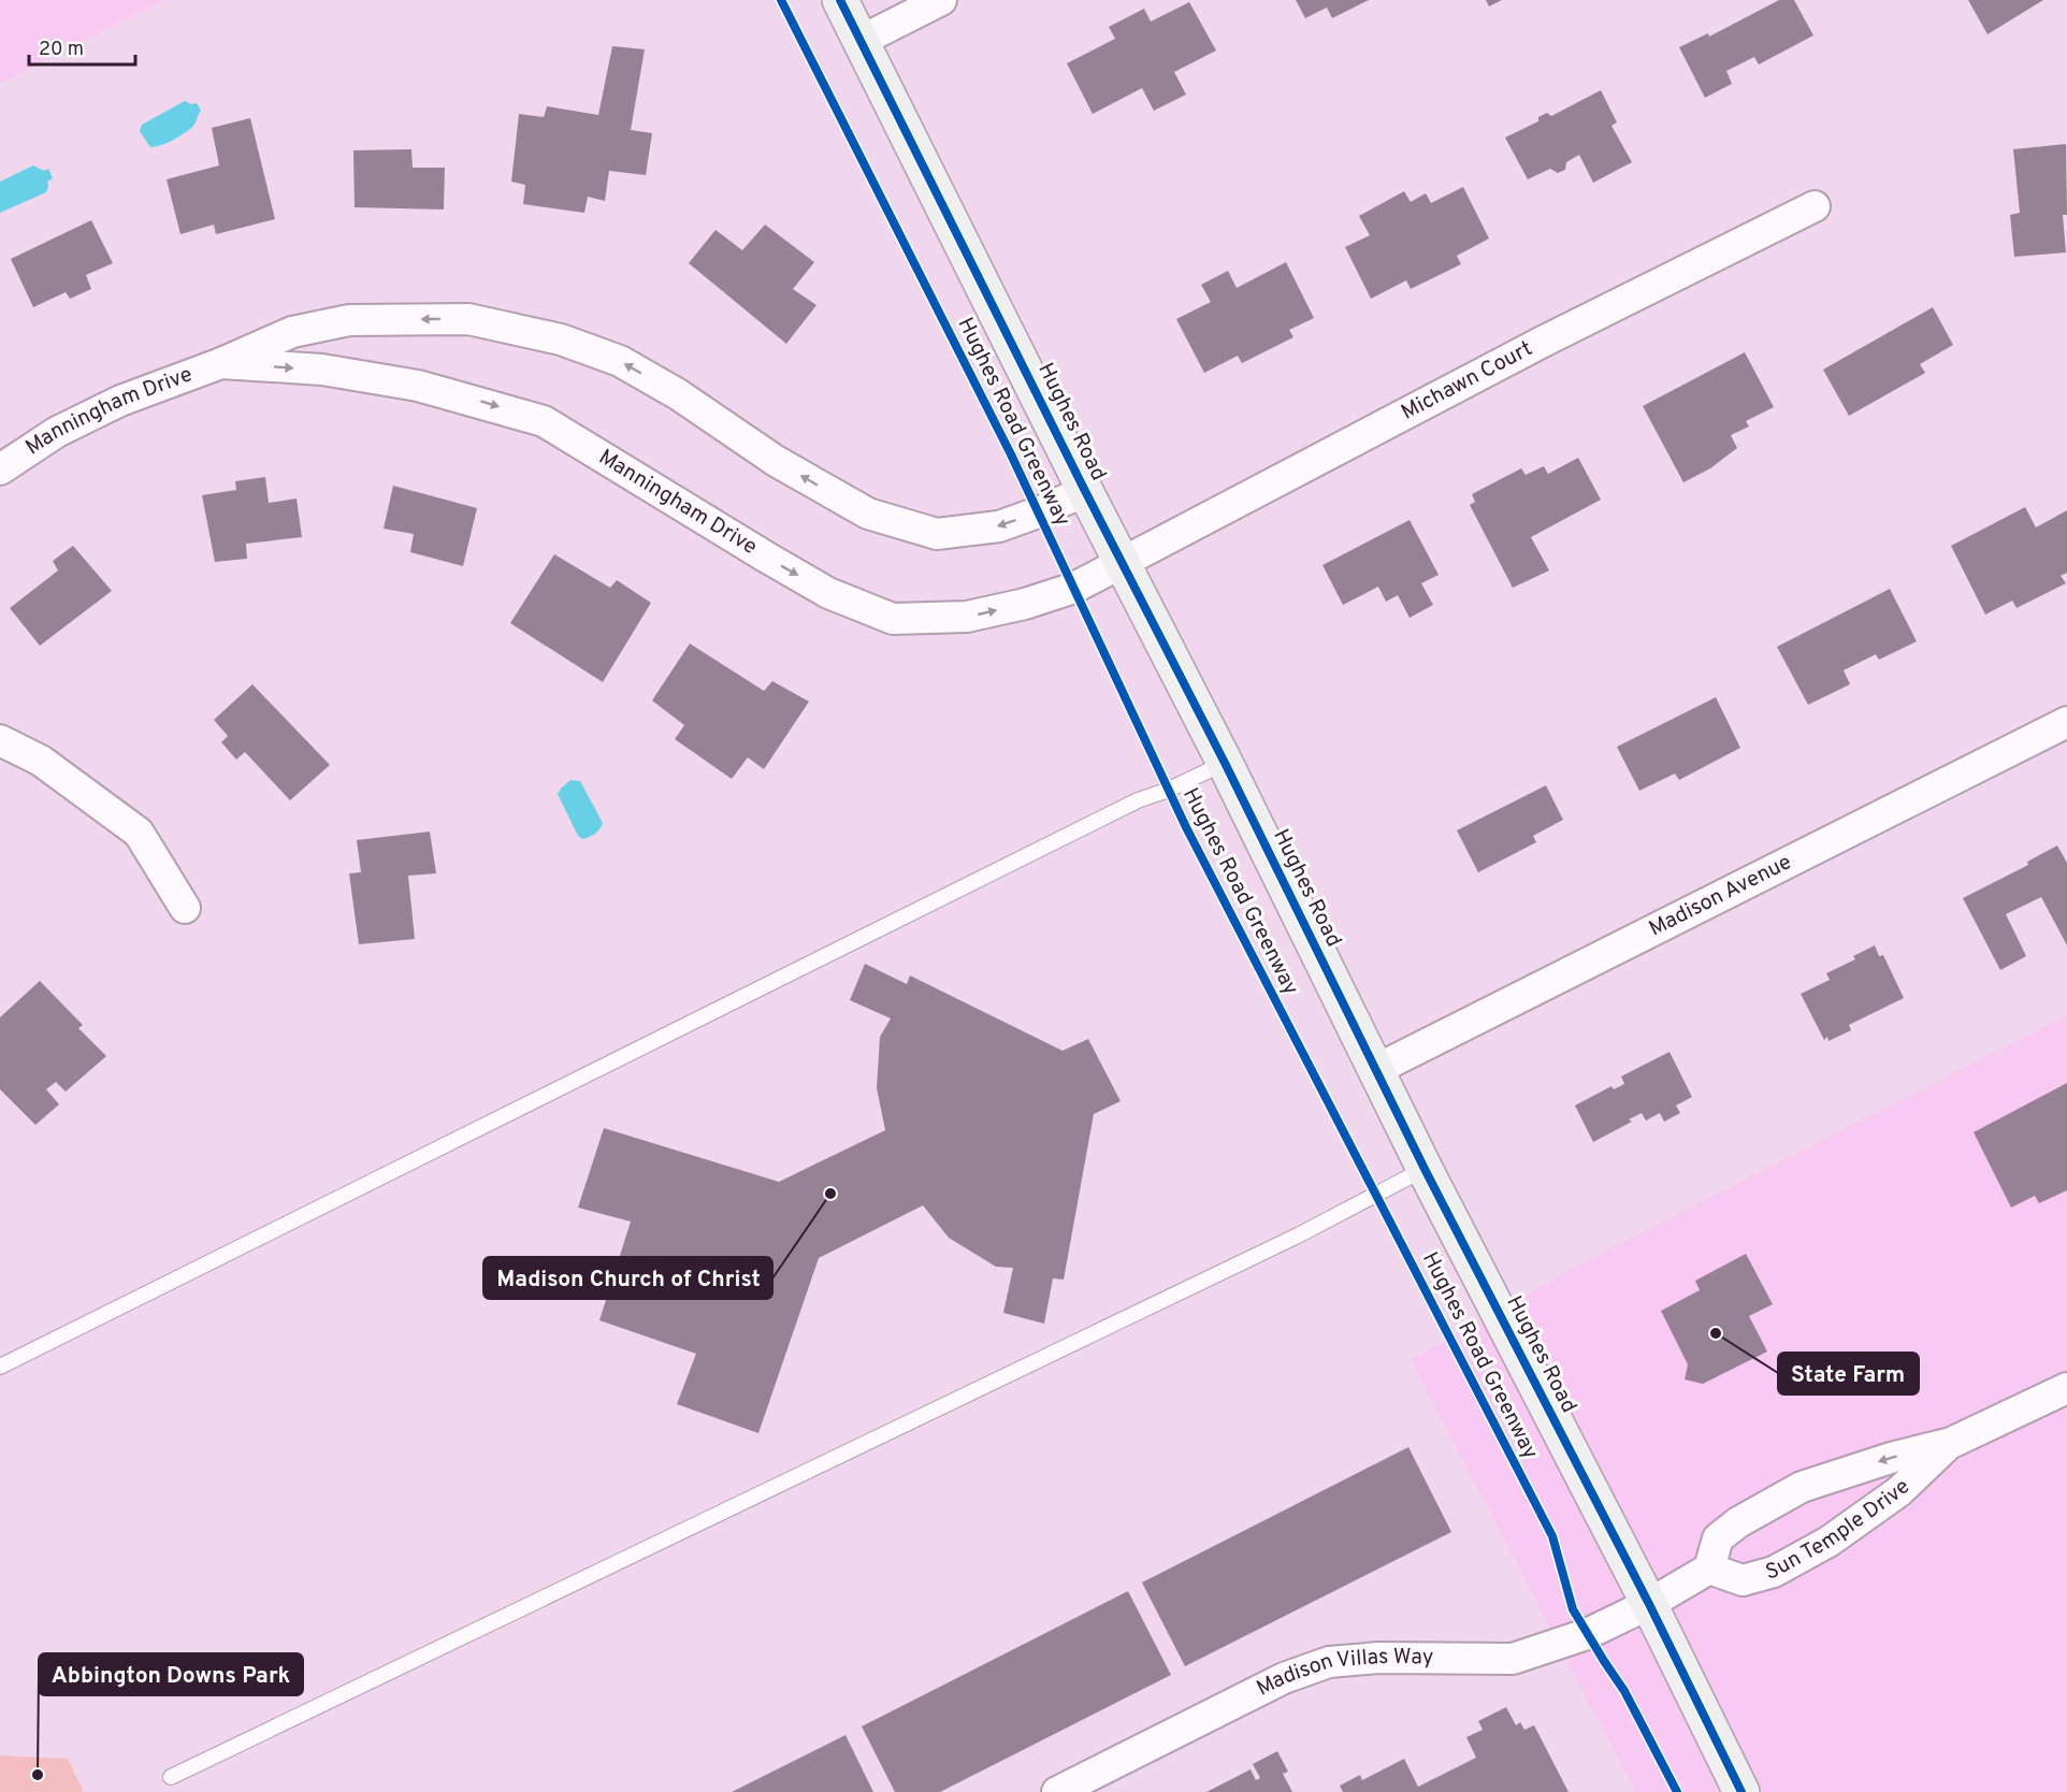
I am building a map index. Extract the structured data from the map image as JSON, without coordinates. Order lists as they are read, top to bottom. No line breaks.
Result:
{"streets":{"main road":["Hughes Road"],"street":["Michawn Court","Manningham Drive","Madison Avenue","Sun Temple Drive","Madison Villas Way"],"cycle path":["Hughes Road Greenway"]},"crossings":[["Michawn Court","Manningham Drive"],["Michawn Court","Hughes Road"],["Manningham Drive","Hughes Road"],["Hughes Road","Madison Avenue"],["Hughes Road","Madison Villas Way"]],"places":["Madison Church of Christ","State Farm","Abbington Downs Park"],"scale_bar":"20 m"}
